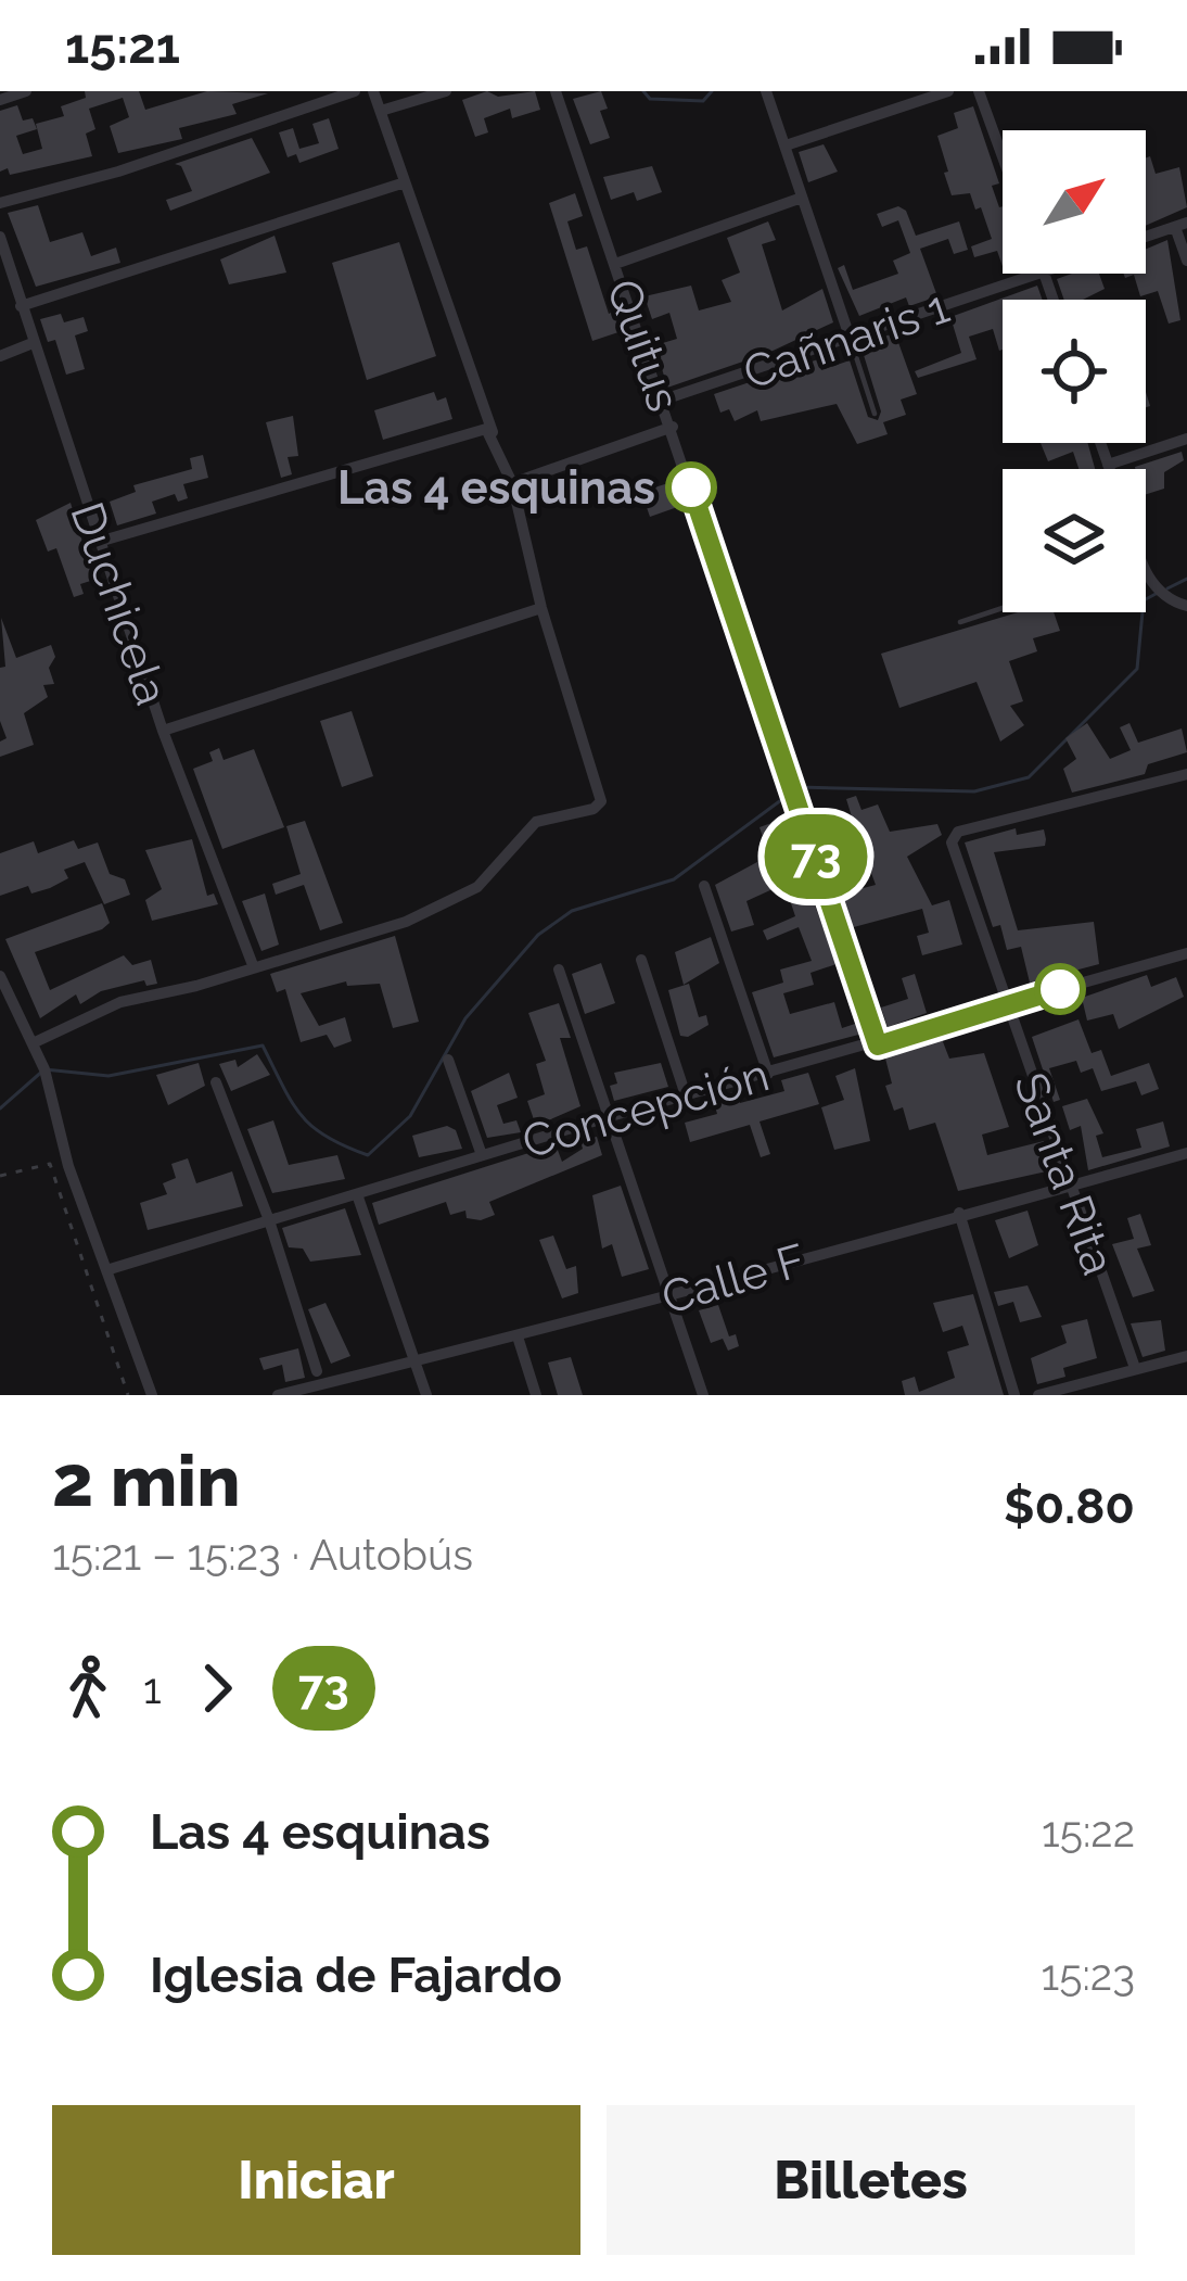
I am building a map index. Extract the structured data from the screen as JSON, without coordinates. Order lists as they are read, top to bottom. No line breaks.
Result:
{"streets":{"street":["Cañnaris 1","Quitus","Duchicela","Concepción","Santa Rita","Calle F"]},"crossings":[["Cañnaris 1","Quitus"],["Quitus","Concepción"],["Concepción","Santa Rita"],["Santa Rita","Calle F"]],"places":["Las 4 esquinas"],"lines":["bus line 73"],"north":"top right","page":{"status":"15:21","on_map":"73","heading":["2 min","15:21 – 15:23 · Autobús","$0.80"],"legs":["1","73"],"list":[{"name":"Las 4 esquinas","value":"15:22"},{"name":"Iglesia de Fajardo","value":"15:23"}],"buttons":["Iniciar","Billetes"]}}
